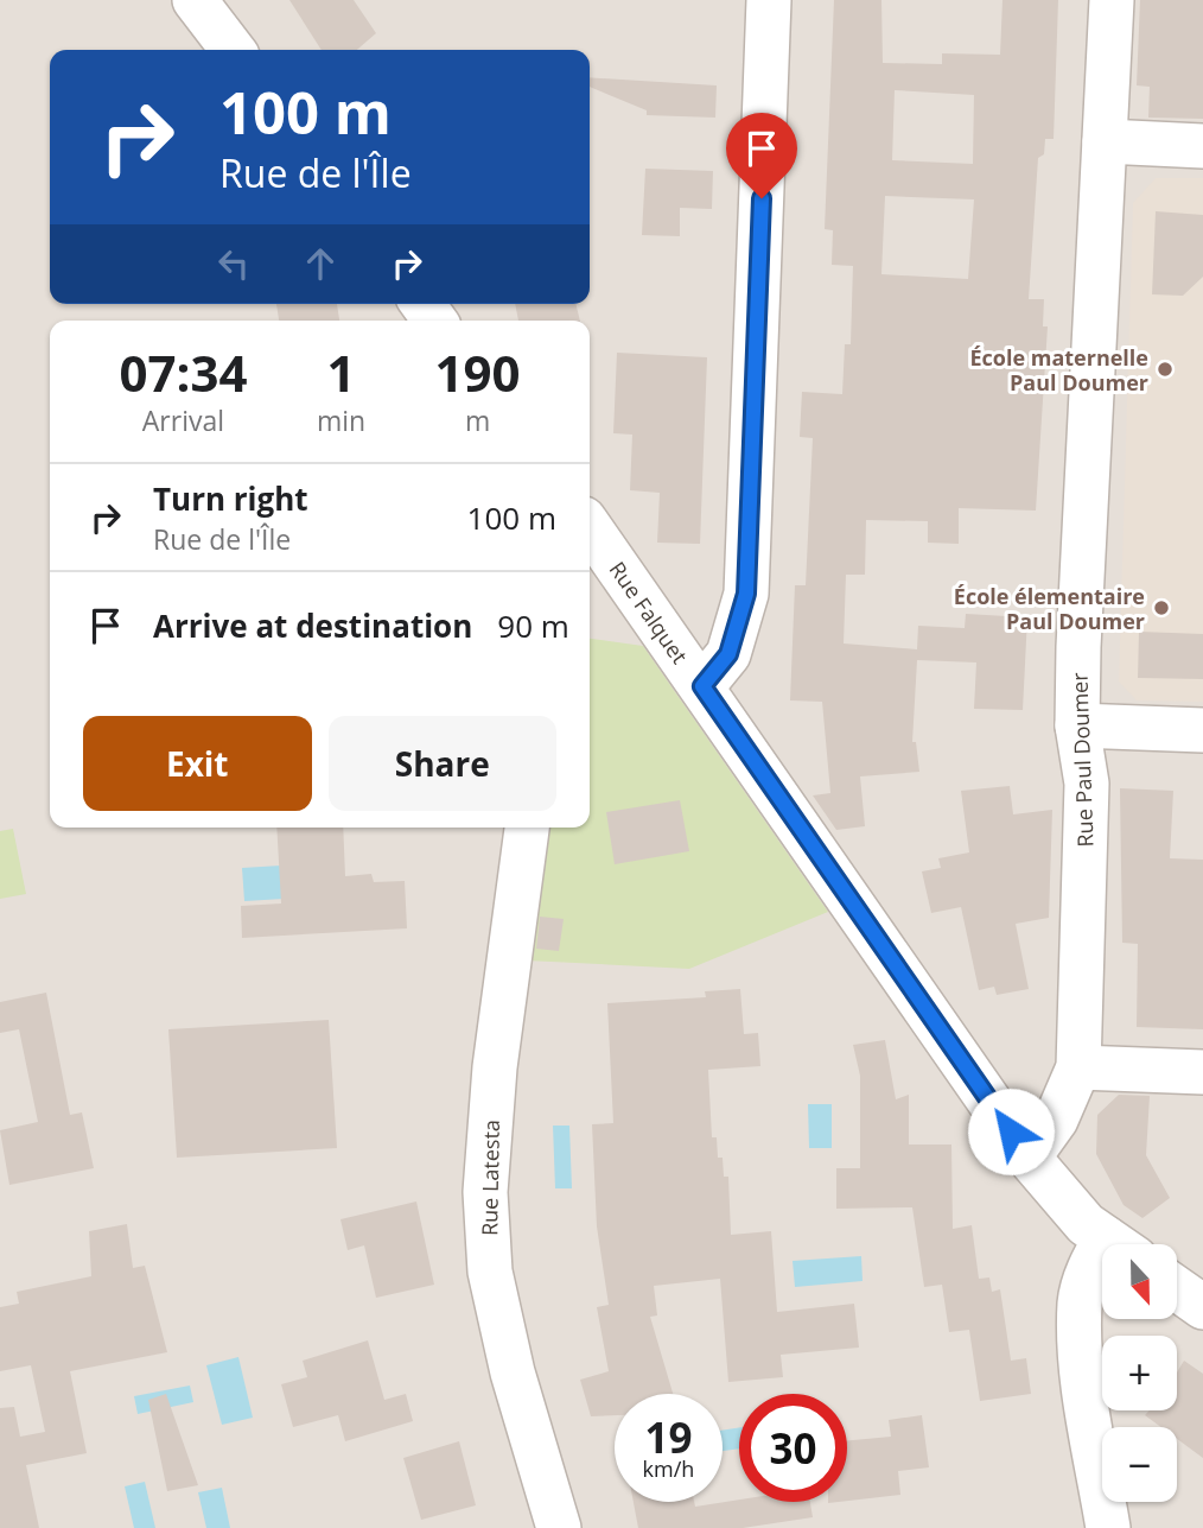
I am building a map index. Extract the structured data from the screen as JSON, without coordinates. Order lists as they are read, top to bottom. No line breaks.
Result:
{"streets":{"street":["Rue Falquet","Rue Paul Doumer","Rue Latesta"]},"crossings":[["Rue Falquet","Rue Paul Doumer"]],"places":["École maternelle Paul Doumer","École élementaire Paul Doumer"],"north":"bottom","page":{"turn":["100 m","Rue de l'Île"],"eta":["07:34","Arrival","1","min","190","m"],"list":[{"name":"Turn right","note":"Rue de l'Île","value":"100 m"},{"name":"Arrive at destination","value":"90 m"}],"buttons":["Exit","Share"],"map_buttons":["+","−"],"speed":"19 km/h","limit":"30"}}
